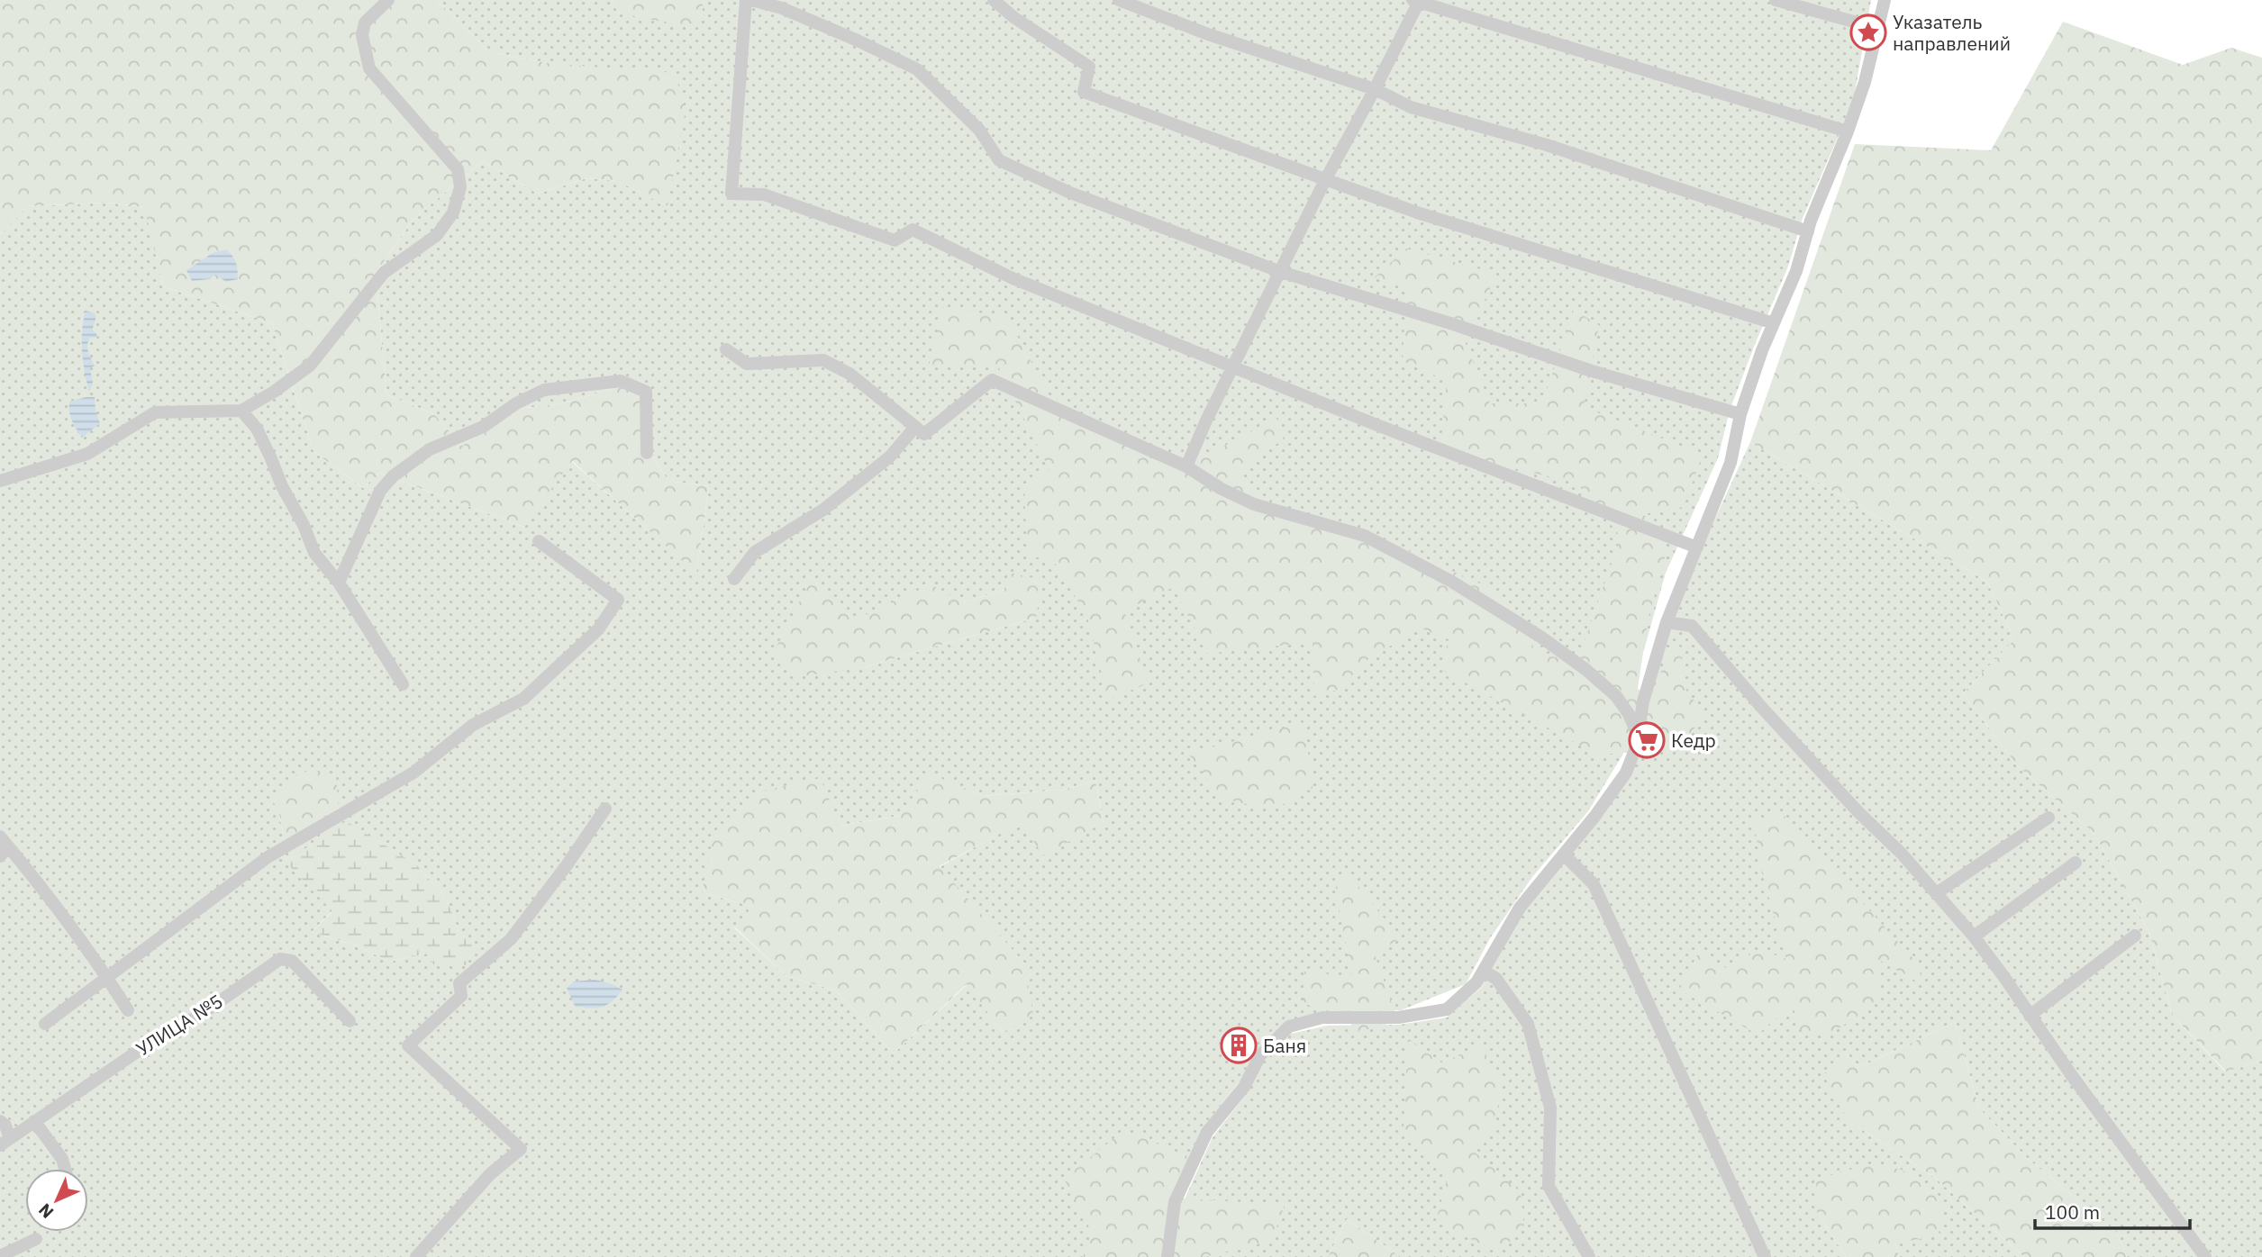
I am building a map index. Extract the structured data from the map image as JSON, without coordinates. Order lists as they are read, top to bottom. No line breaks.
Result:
{"streets":{"street":["УЛИЦА №5"]},"places":{"place":["Указатель направлений"],"supermarket":["Кедр"],"building":["Баня"]},"scale_bar":"100 m","north":"bottom left"}
